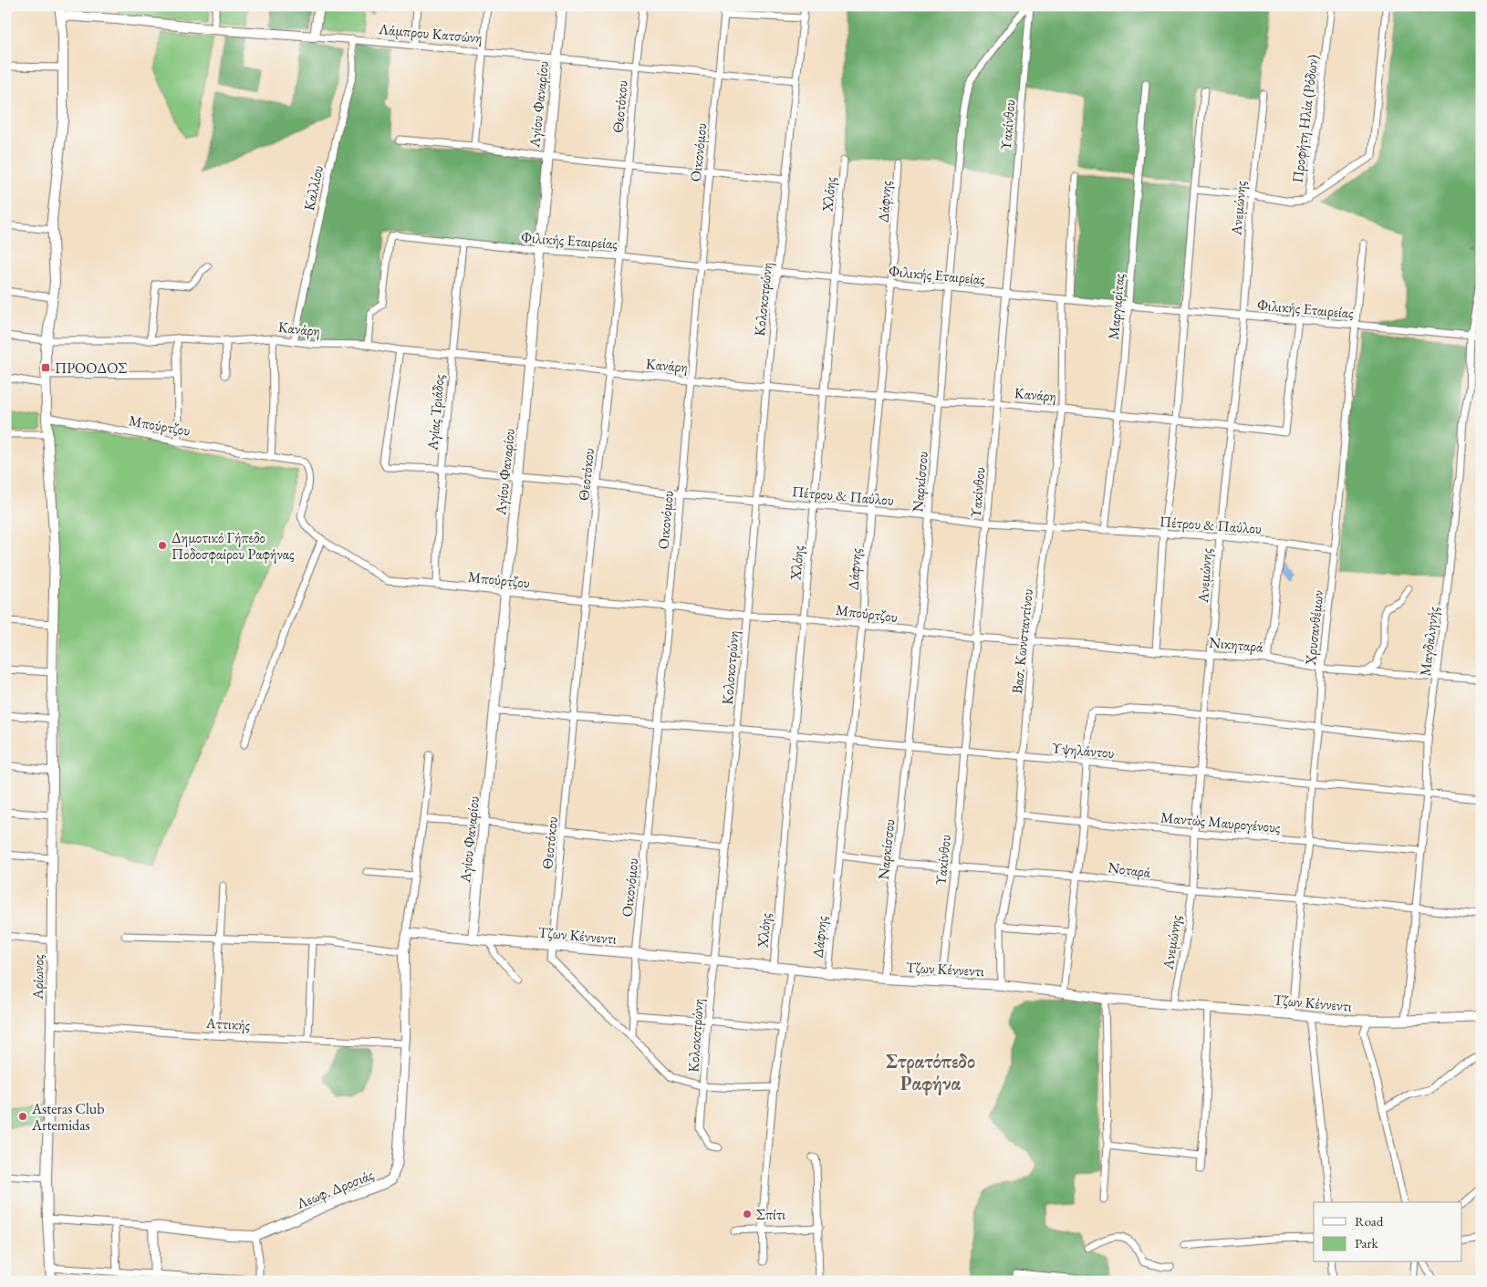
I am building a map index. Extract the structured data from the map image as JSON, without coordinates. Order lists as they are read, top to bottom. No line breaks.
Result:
{"streets":{"street":["Λάμπρου Κατσώνη","Αγίου Φαναρίου","Θεοτόκου","Προφήτη Ηλία (Ρόδων)","Υακίνθου","Οικονόμου","Καλλίου","Χλόης","Δάφνης","Ανεμώνης","Φιλικής Εταιρείας","Κολοκοτρώνη","Μαργαρίτας","Κανάρη","Αγίας Τριάδος","Μπούρτζου","Ναρκίσσου","Πέτρου & Παύλου","Χρυσανθέμων","Βασ. Κωνσταντίνου","Μαγδαληνής","Νικηταρά","Υψηλάντου","Μαντώς Μαυρογένους","Νοταρά","Τζων Κέννεντι","Αρίωνος","Αττικής","Λεωφ. Δροσιάς"]},"crossings":[["Λάμπρου Κατσώνη","Αγίου Φαναρίου"],["Λάμπρου Κατσώνη","Θεοτόκου"],["Λάμπρου Κατσώνη","Οικονόμου"],["Λάμπρου Κατσώνη","Καλλίου"],["Λάμπρου Κατσώνη","Κολοκοτρώνη"],["Λάμπρου Κατσώνη","Αρίωνος"],["Αγίου Φαναρίου","Φιλικής Εταιρείας"],["Αγίου Φαναρίου","Κανάρη"],["Αγίου Φαναρίου","Μπούρτζου"],["Αγίου Φαναρίου","Πέτρου & Παύλου"],["Αγίου Φαναρίου","Υψηλάντου"],["Αγίου Φαναρίου","Τζων Κέννεντι"],["Θεοτόκου","Φιλικής Εταιρείας"],["Θεοτόκου","Κανάρη"],["Θεοτόκου","Μπούρτζου"],["Θεοτόκου","Πέτρου & Παύλου"],["Θεοτόκου","Υψηλάντου"],["Θεοτόκου","Τζων Κέννεντι"],["Υακίνθου","Φιλικής Εταιρείας"],["Υακίνθου","Κανάρη"],["Υακίνθου","Μπούρτζου"],["Υακίνθου","Ναρκίσσου"],["Υακίνθου","Πέτρου & Παύλου"],["Υακίνθου","Υψηλάντου"],["Υακίνθου","Νοταρά"],["Υακίνθου","Τζων Κέννεντι"],["Οικονόμου","Φιλικής Εταιρείας"],["Οικονόμου","Κανάρη"],["Οικονόμου","Μπούρτζου"],["Οικονόμου","Πέτρου & Παύλου"],["Οικονόμου","Υψηλάντου"],["Οικονόμου","Τζων Κέννεντι"],["Καλλίου","Κανάρη"],["Χλόης","Φιλικής Εταιρείας"],["Χλόης","Κανάρη"],["Χλόης","Μπούρτζου"],["Χλόης","Πέτρου & Παύλου"],["Χλόης","Υψηλάντου"],["Χλόης","Τζων Κέννεντι"],["Δάφνης","Φιλικής Εταιρείας"],["Δάφνης","Κανάρη"],["Δάφνης","Μπούρτζου"],["Δάφνης","Πέτρου & Παύλου"],["Δάφνης","Υψηλάντου"],["Δάφνης","Νοταρά"],["Δάφνης","Τζων Κέννεντι"],["Ανεμώνης","Φιλικής Εταιρείας"],["Ανεμώνης","Κανάρη"],["Ανεμώνης","Πέτρου & Παύλου"],["Ανεμώνης","Νικηταρά"],["Ανεμώνης","Υψηλάντου"],["Ανεμώνης","Μαντώς Μαυρογένους"],["Ανεμώνης","Νοταρά"],["Ανεμώνης","Τζων Κέννεντι"],["Φιλικής Εταιρείας","Κολοκοτρώνη"],["Φιλικής Εταιρείας","Μαργαρίτας"],["Φιλικής Εταιρείας","Κανάρη"],["Φιλικής Εταιρείας","Αγίας Τριάδος"],["Φιλικής Εταιρείας","Ναρκίσσου"],["Φιλικής Εταιρείας","Χρυσανθέμων"],["Φιλικής Εταιρείας","Βασ. Κωνσταντίνου"],["Φιλικής Εταιρείας","Μαγδαληνής"],["Κολοκοτρώνη","Κανάρη"],["Κολοκοτρώνη","Μπούρτζου"],["Κολοκοτρώνη","Πέτρου & Παύλου"],["Κολοκοτρώνη","Υψηλάντου"],["Κολοκοτρώνη","Τζων Κέννεντι"],["Μαργαρίτας","Κανάρη"],["Μαργαρίτας","Πέτρου & Παύλου"],["Κανάρη","Αγίας Τριάδος"],["Κανάρη","Ναρκίσσου"],["Κανάρη","Πέτρου & Παύλου"],["Κανάρη","Βασ. Κωνσταντίνου"],["Κανάρη","Αρίωνος"],["Αγίας Τριάδος","Μπούρτζου"],["Αγίας Τριάδος","Πέτρου & Παύλου"],["Μπούρτζου","Ναρκίσσου"],["Μπούρτζου","Βασ. Κωνσταντίνου"],["Μπούρτζου","Νικηταρά"],["Μπούρτζου","Αρίωνος"],["Ναρκίσσου","Πέτρου & Παύλου"],["Ναρκίσσου","Υψηλάντου"],["Ναρκίσσου","Νοταρά"],["Ναρκίσσου","Τζων Κέννεντι"],["Πέτρου & Παύλου","Χρυσανθέμων"],["Πέτρου & Παύλου","Βασ. Κωνσταντίνου"],["Χρυσανθέμων","Νικηταρά"],["Χρυσανθέμων","Υψηλάντου"],["Χρυσανθέμων","Μαντώς Μαυρογένους"],["Χρυσανθέμων","Νοταρά"],["Χρυσανθέμων","Τζων Κέννεντι"],["Βασ. Κωνσταντίνου","Νικηταρά"],["Βασ. Κωνσταντίνου","Υψηλάντου"],["Βασ. Κωνσταντίνου","Μαντώς Μαυρογένους"],["Βασ. Κωνσταντίνου","Νοταρά"],["Βασ. Κωνσταντίνου","Τζων Κέννεντι"],["Μαγδαληνής","Νικηταρά"],["Μαγδαληνής","Υψηλάντου"],["Μαγδαληνής","Μαντώς Μαυρογένους"],["Μαγδαληνής","Νοταρά"],["Μαγδαληνής","Τζων Κέννεντι"],["Τζων Κέννεντι","Λεωφ. Δροσιάς"],["Αρίωνος","Αττικής"],["Αττικής","Λεωφ. Δροσιάς"]],"districts":["Στρατόπεδο Ραφήνα"],"places":{"transit":["ΠΡΟΟΔΟΣ"],"other":["Δημοτικό Γήπεδο Ποδοσφαίρου Ραφήνας","Asteras Club Artemidas","Σπίτι"]},"legend":["Road","Park"]}
